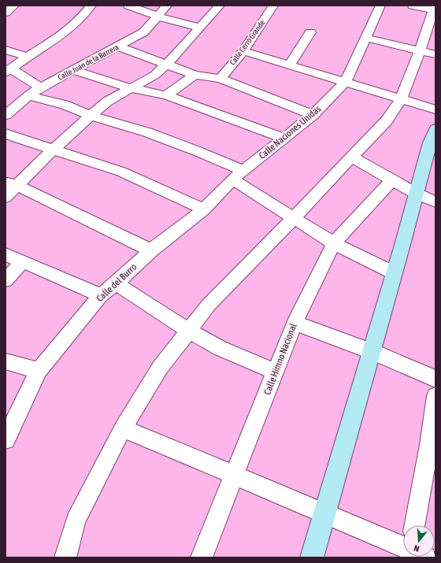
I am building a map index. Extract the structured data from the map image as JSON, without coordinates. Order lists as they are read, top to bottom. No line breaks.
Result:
{"streets":{"street":["Calle Cerro Grande","Calle Juan de la Barrera","Calle Naciones Unidas","Calle del Burro","Calle Himno Nacional"]},"crossings":[["Calle Naciones Unidas","Calle del Burro"]],"north":"bottom"}
